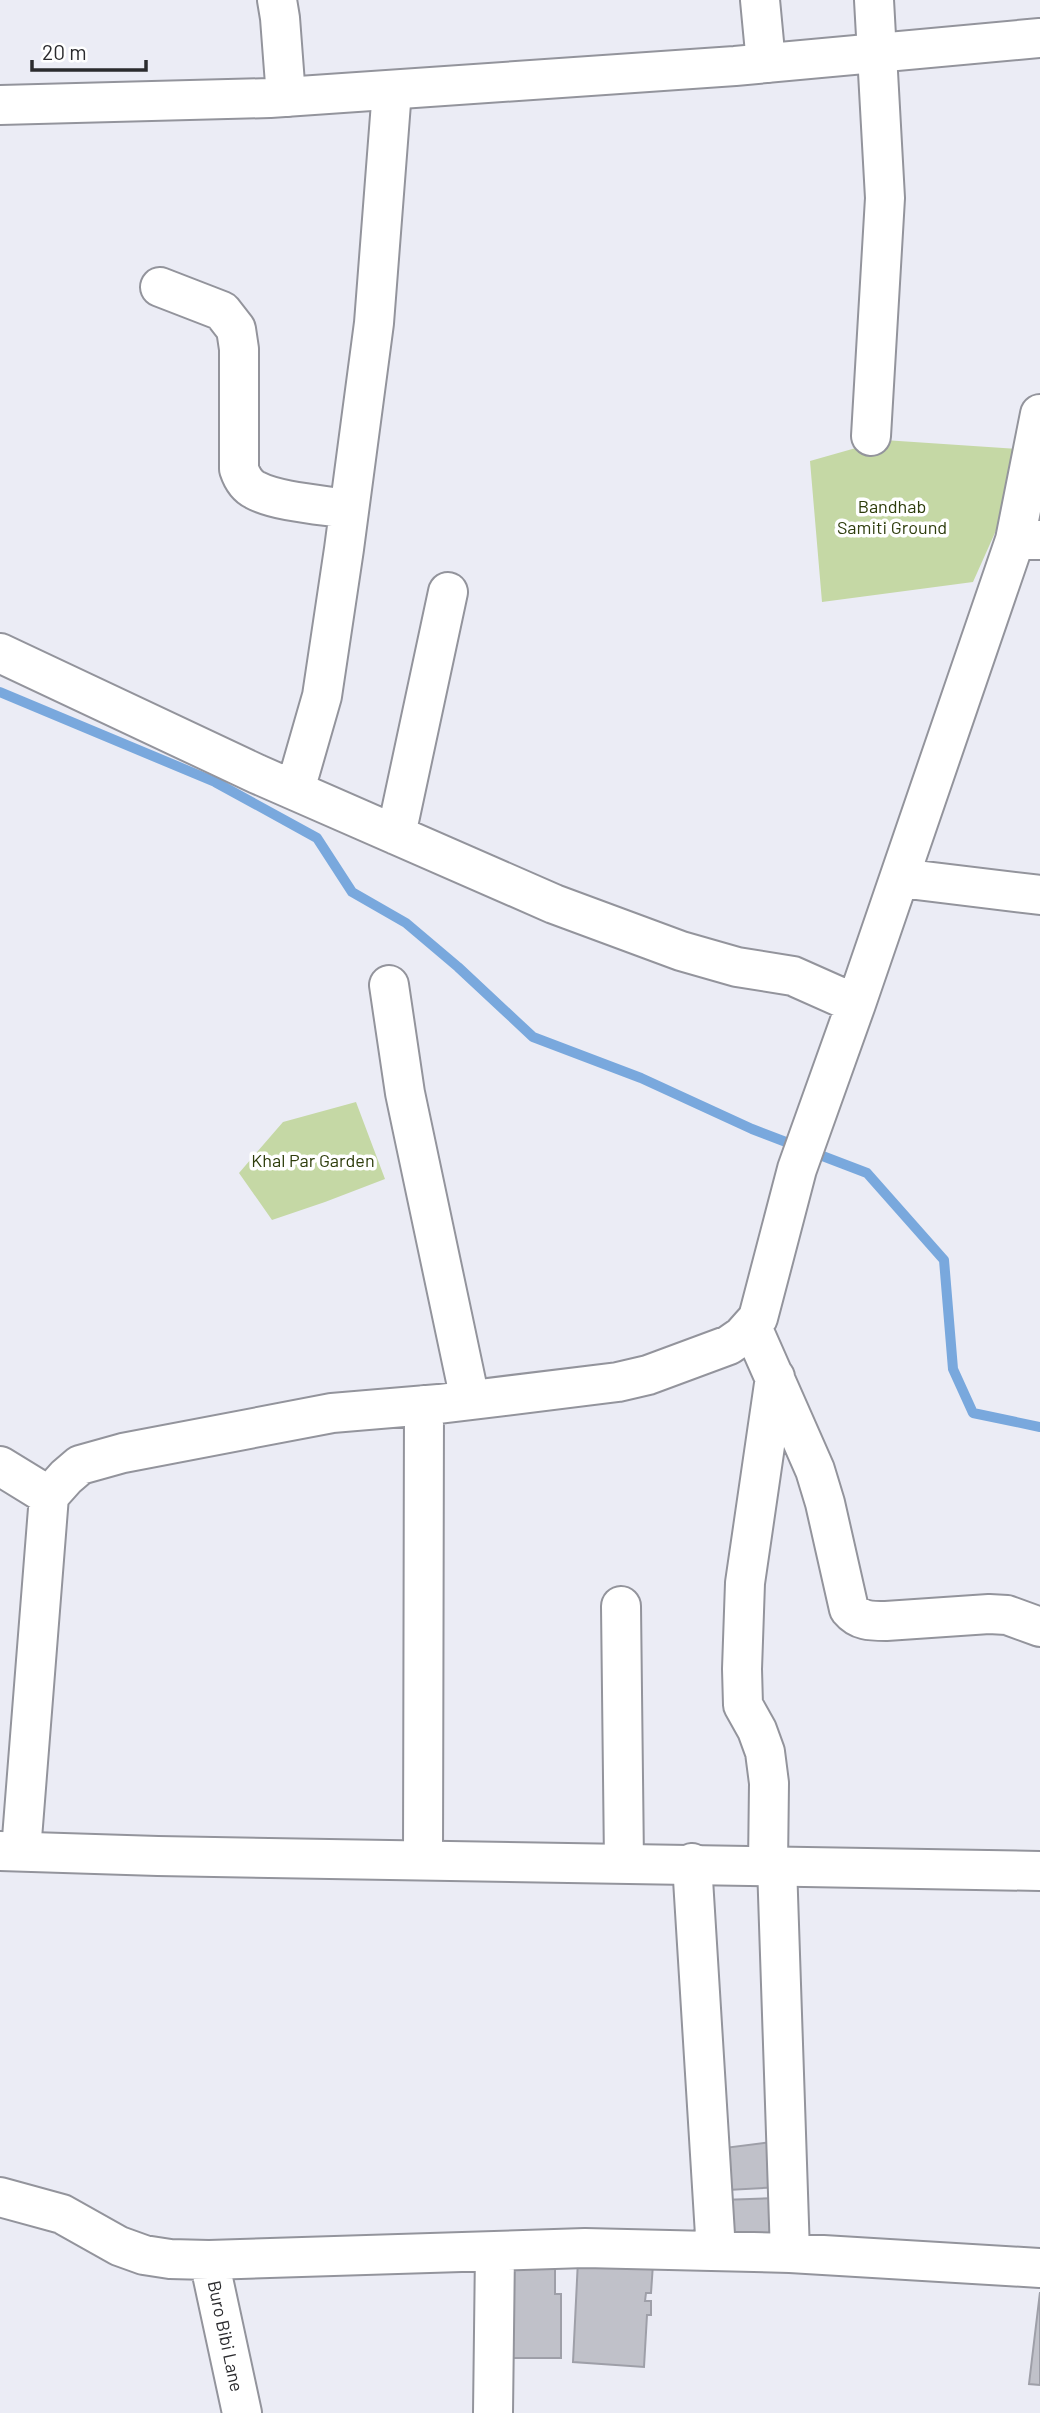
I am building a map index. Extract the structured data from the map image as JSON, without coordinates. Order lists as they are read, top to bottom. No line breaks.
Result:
{"streets":{"street":["Buro Bibi Lane"]},"parks":["Bandhab Samiti Ground","Khal Par Garden"],"scale_bar":"20 m"}
